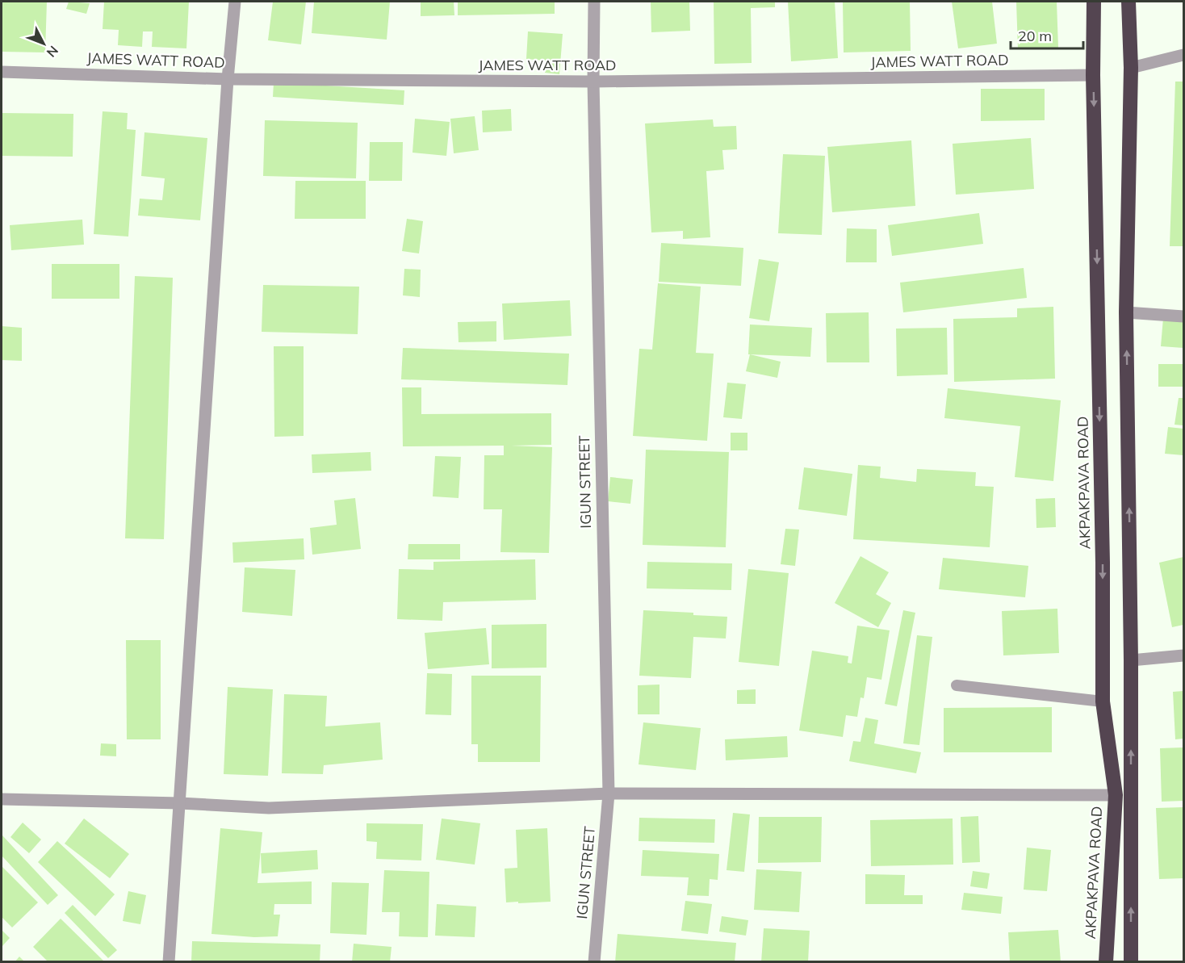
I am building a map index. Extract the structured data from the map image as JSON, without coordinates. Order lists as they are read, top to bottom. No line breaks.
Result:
{"streets":{"highway":["AKPAKPAVA ROAD"],"street":["JAMES WATT ROAD","IGUN STREET"]},"crossings":[["JAMES WATT ROAD","IGUN STREET"],["JAMES WATT ROAD","AKPAKPAVA ROAD"]],"scale_bar":"20 m","north":"bottom right"}
